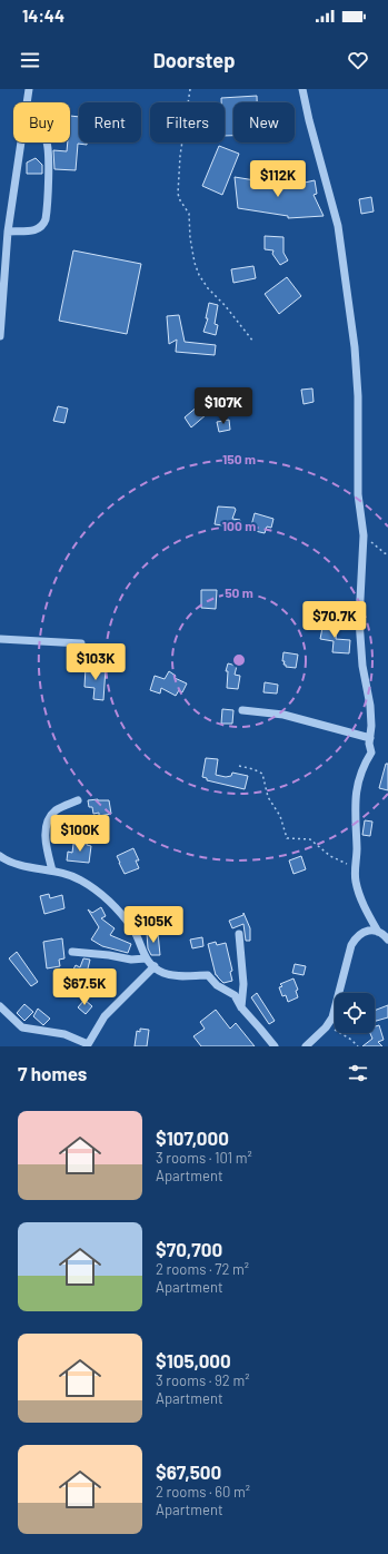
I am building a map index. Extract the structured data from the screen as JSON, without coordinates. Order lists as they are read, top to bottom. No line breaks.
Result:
{"page":{"status":"14:44","header":"Doorstep","chip":["Buy","Rent","Filters","New"],"price":["$112K","$107K","$70.7K","$103K","$100K","$105K","$67.5K"],"heading":"7 homes","list":[{"name":"$107,000","note":"3 rooms · 101 m² · Apartment"},{"name":"$70,700","note":"2 rooms · 72 m² · Apartment"},{"name":"$105,000","note":"3 rooms · 92 m² · Apartment"},{"name":"$67,500","note":"2 rooms · 60 m² · Apartment"}]},"rings":["150 m","100 m","50 m"]}
